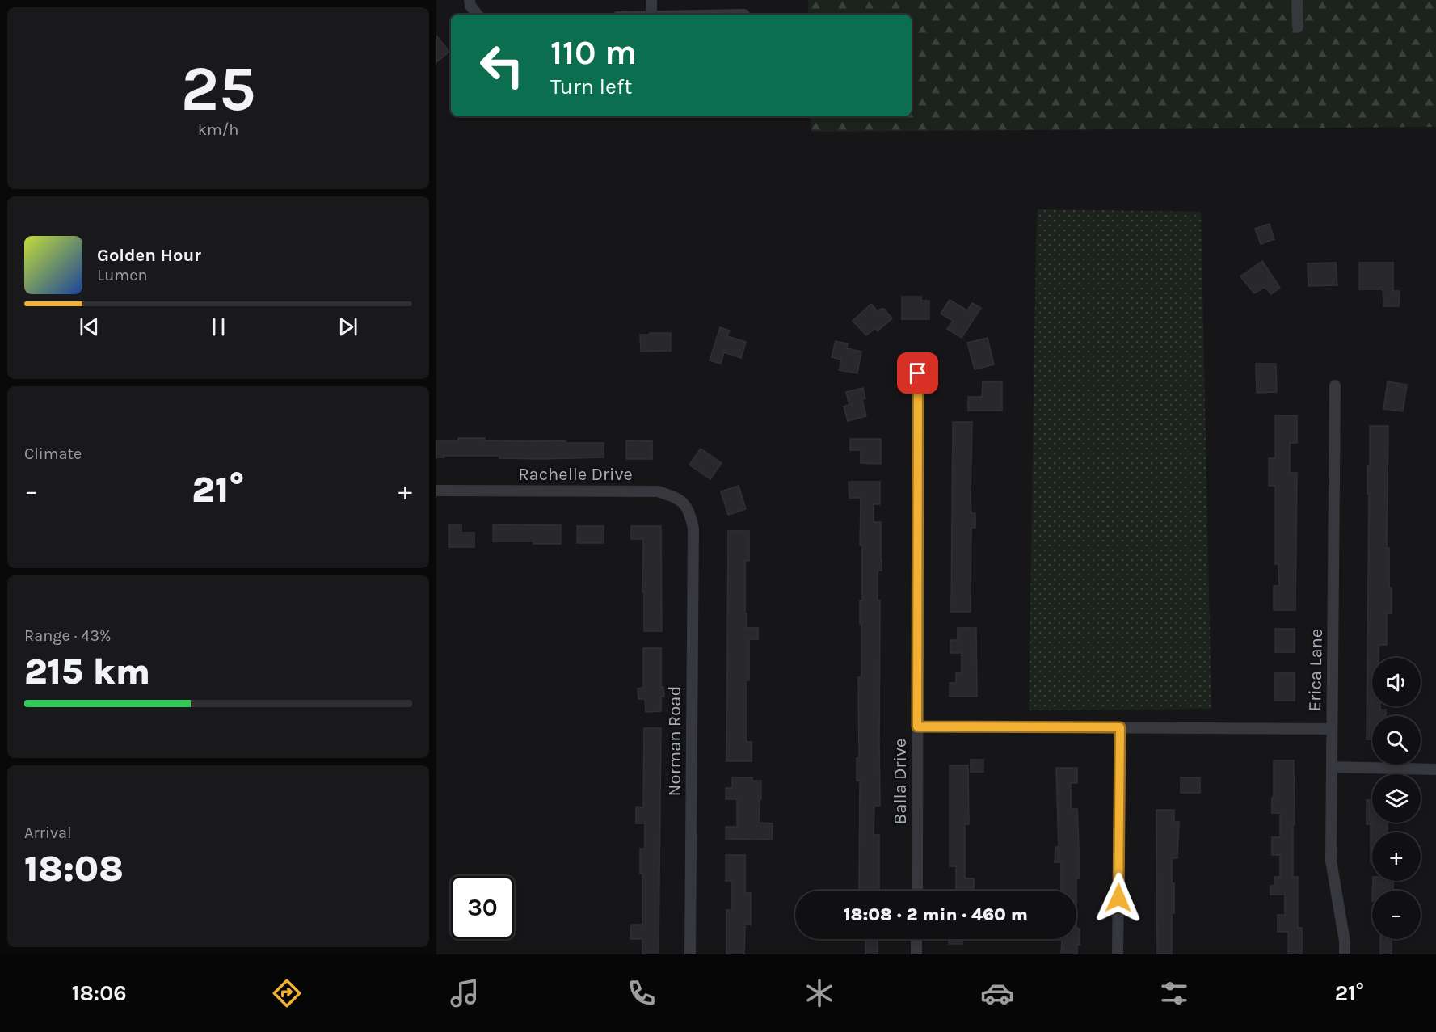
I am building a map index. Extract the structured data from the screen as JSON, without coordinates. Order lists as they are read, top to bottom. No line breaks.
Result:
{"streets":{"street":["Rachelle Drive","Erica Lane","Norman Road","Balla Drive"]},"crossings":[["Rachelle Drive","Norman Road"]],"page":{"tile":[["25","km/h"],"Climate",["Range · 43%","215 km"],["Arrival","18:08"]],"turn":["110 m","Turn left"],"song":["Golden Hour","Lumen"],"heat":["−","21°","+"],"map_buttons":["+","−"],"limit":"30","trip":"18:08 · 2 min · 460 m","tabs":["18:06","21°"]}}
